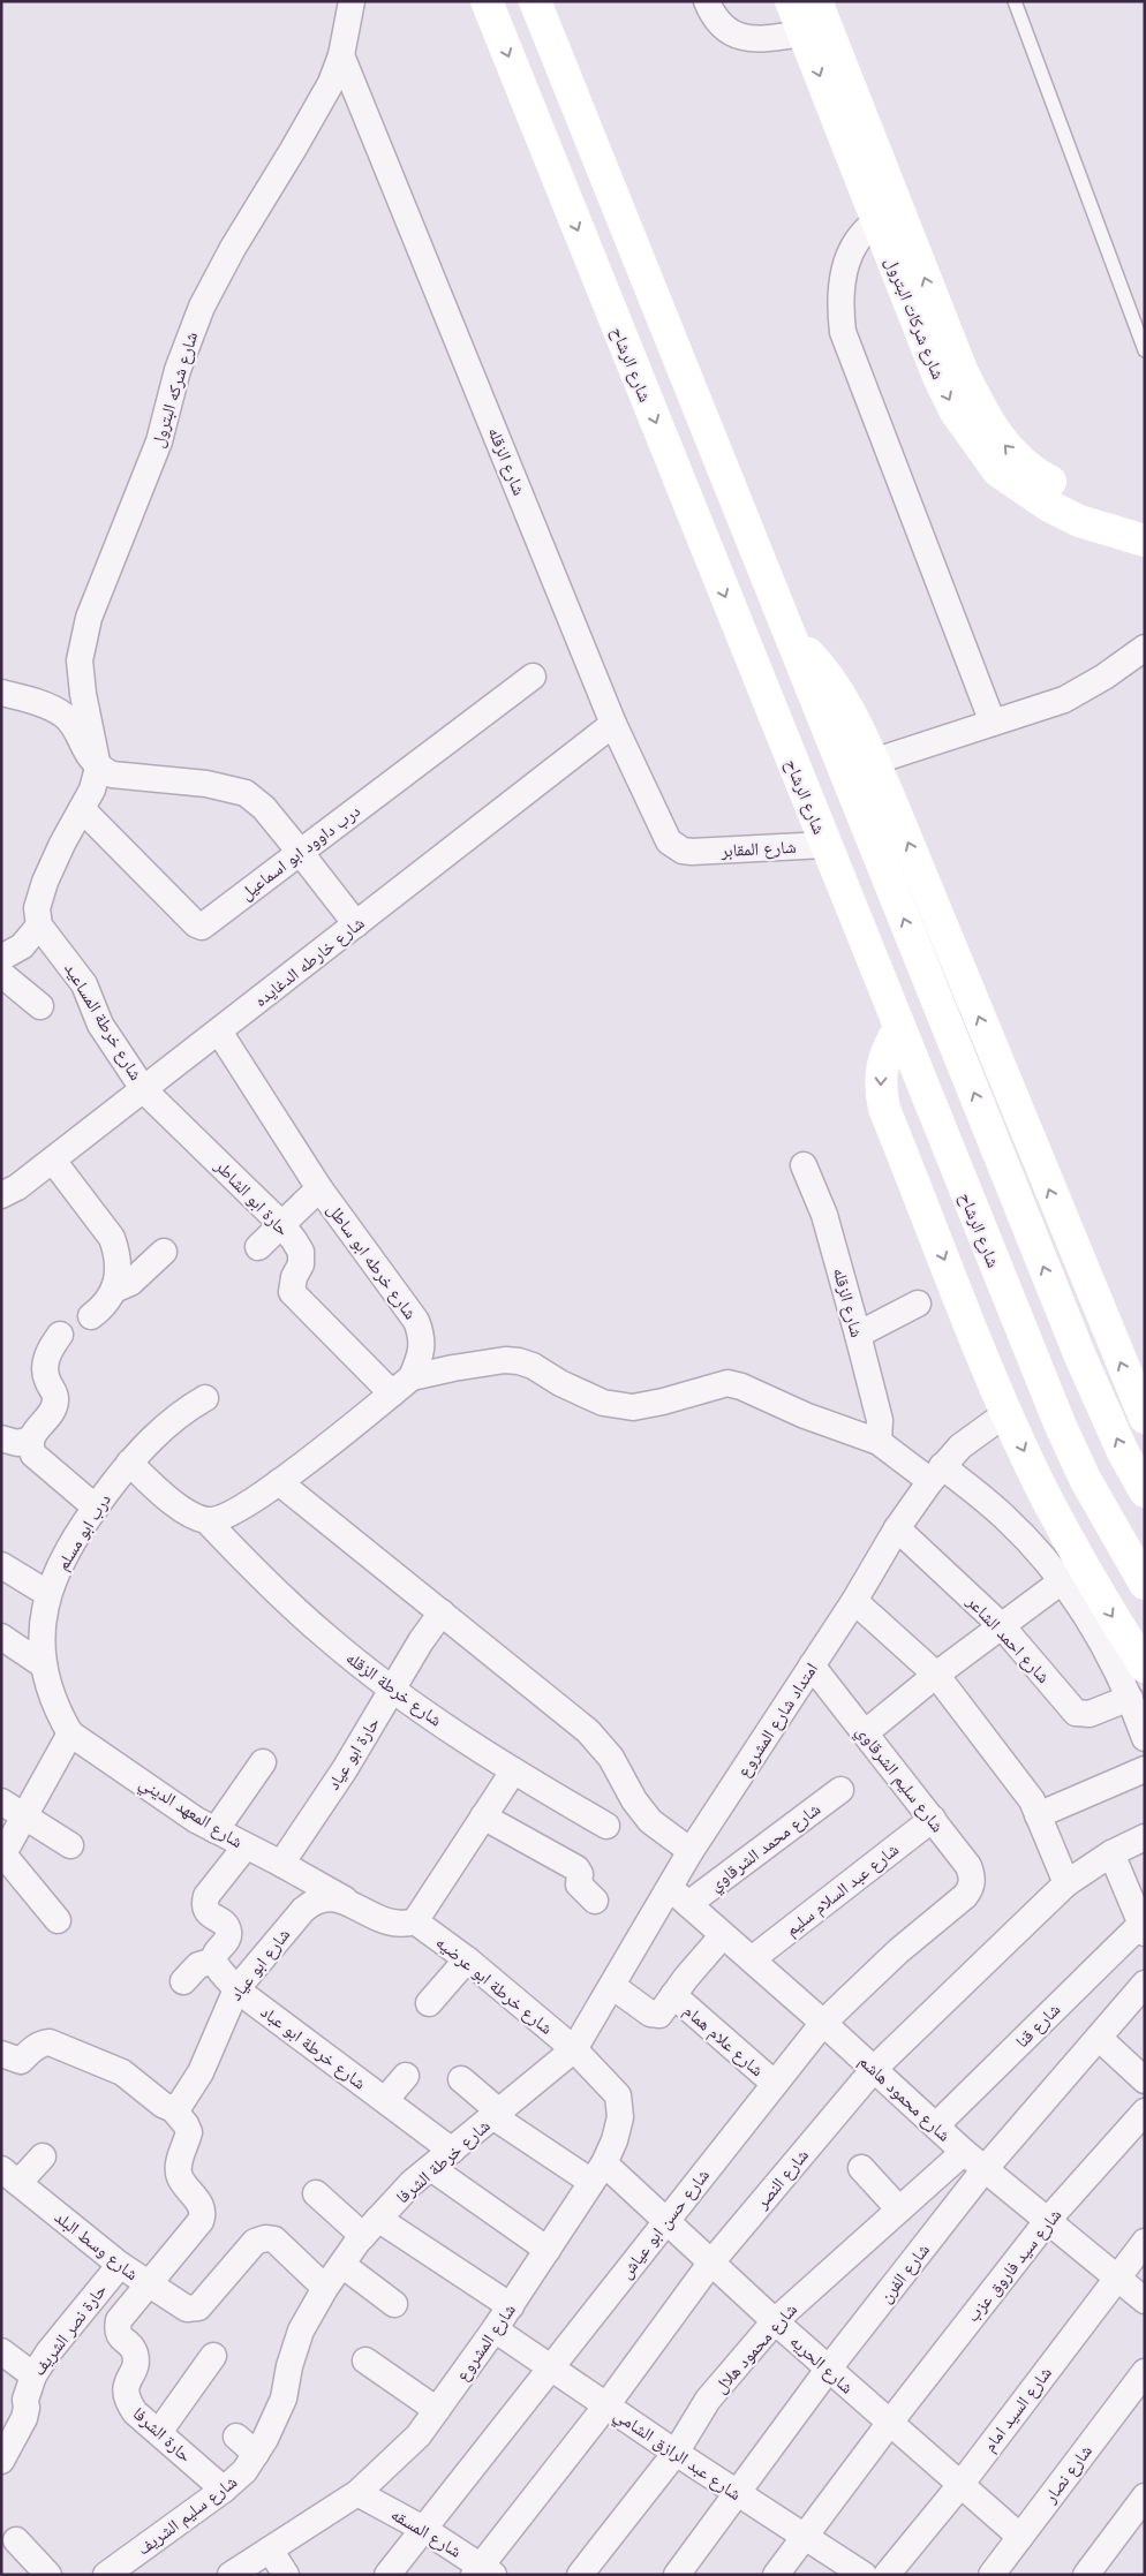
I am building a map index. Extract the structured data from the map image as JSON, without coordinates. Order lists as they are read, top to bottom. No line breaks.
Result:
{"streets":{"main road":["شارع شركات البترول","شارع الرشاح"],"street":["شارع شركه البترول","شارع الزقله","شارع المقابر","درب داوود ابو اسماعيل","شارع خارطه الدغايده","شارع خرطة المساعيد","حارة ابو الشاطر","شارع خرطه ابو ساطل","درب ابو مسلم","شارع احمد الشاعر","شارع خرطة الزقله","امتداد شارع المشروع","حارة ابو عياد","شارع سليم الشرقاوي","شارع المعهد الديني","شارع محمد الشرقاوي","شارع عبد السلام سليم","شارع ابو عياد","شارع خرطة ابو عرضيه","شارع قنا","شارع علام همام","شارع خرطة ابو عباد","شارع محمود هاشم","شارع خرطة الشرفا","شارع النصر","شارع حسن ابو عياش","شارع وسط البلد","شارع سيد فاروق عزب","شارع الفرن","حارة نصر الشريف","شارع المشروع","شارع محمود هلال","شارع الحريه","شارع السيد امام","حارة الشرفا","شارع عبد الرازق الشامي","شارع نصار","شارع سليم الشريف","شارع المسقه"]},"crossings":[["شارع الرشاح","شارع المقابر"],["شارع شركه البترول","شارع الزقله"],["شارع الزقله","شارع المقابر"],["شارع الزقله","شارع خارطه الدغايده"],["شارع خارطه الدغايده","شارع خرطة المساعيد"],["شارع خارطه الدغايده","حارة ابو الشاطر"],["شارع خارطه الدغايده","شارع خرطه ابو ساطل"],["شارع خرطة المساعيد","حارة ابو الشاطر"],["درب ابو مسلم","شارع المعهد الديني"],["شارع احمد الشاعر","امتداد شارع المشروع"],["شارع خرطة الزقله","حارة ابو عياد"],["امتداد شارع المشروع","شارع سليم الشرقاوي"],["امتداد شارع المشروع","شارع محمد الشرقاوي"],["امتداد شارع المشروع","شارع خرطة ابو عرضيه"],["امتداد شارع المشروع","شارع محمود هاشم"],["امتداد شارع المشروع","شارع خرطة الشرفا"],["امتداد شارع المشروع","شارع المشروع"],["حارة ابو عياد","شارع المعهد الديني"],["شارع سليم الشرقاوي","شارع عبد السلام سليم"],["شارع سليم الشرقاوي","شارع حسن ابو عياش"],["شارع المعهد الديني","شارع ابو عياد"],["شارع محمد الشرقاوي","شارع محمود هاشم"],["شارع عبد السلام سليم","شارع محمود هاشم"],["شارع ابو عياد","شارع خرطة ابو عباد"],["شارع خرطة ابو عرضيه","شارع خرطة الشرفا"],["شارع خرطة ابو عرضيه","شارع المشروع"],["شارع قنا","شارع محمود هاشم"],["شارع علام همام","شارع حسن ابو عياش"],["شارع خرطة ابو عباد","شارع خرطة الشرفا"],["شارع محمود هاشم","شارع النصر"],["شارع محمود هاشم","شارع حسن ابو عياش"],["شارع محمود هاشم","شارع سيد فاروق عزب"],["شارع محمود هاشم","شارع الفرن"],["شارع محمود هاشم","شارع محمود هلال"],["شارع محمود هاشم","شارع السيد امام"],["شارع خرطة الشرفا","شارع وسط البلد"],["شارع خرطة الشرفا","شارع المشروع"],["شارع خرطة الشرفا","شارع الحريه"],["شارع خرطة الشرفا","شارع سليم الشريف"],["شارع النصر","شارع الحريه"],["شارع النصر","شارع عبد الرازق الشامي"],["شارع النصر","شارع المسقه"],["شارع حسن ابو عياش","شارع الحريه"],["شارع حسن ابو عياش","شارع عبد الرازق الشامي"],["شارع حسن ابو عياش","شارع المسقه"],["شارع وسط البلد","حارة نصر الشريف"],["شارع وسط البلد","حارة الشرفا"],["شارع وسط البلد","شارع سليم الشريف"],["شارع سيد فاروق عزب","شارع الحريه"],["شارع سيد فاروق عزب","شارع عبد الرازق الشامي"],["شارع الفرن","شارع الحريه"],["شارع الفرن","شارع عبد الرازق الشامي"],["شارع المشروع","شارع الحريه"],["شارع المشروع","شارع عبد الرازق الشامي"],["شارع المشروع","شارع المسقه"],["شارع محمود هلال","شارع الحريه"],["شارع محمود هلال","شارع عبد الرازق الشامي"],["شارع الحريه","شارع السيد امام"],["شارع الحريه","شارع نصار"],["حارة الشرفا","شارع سليم الشريف"]]}
